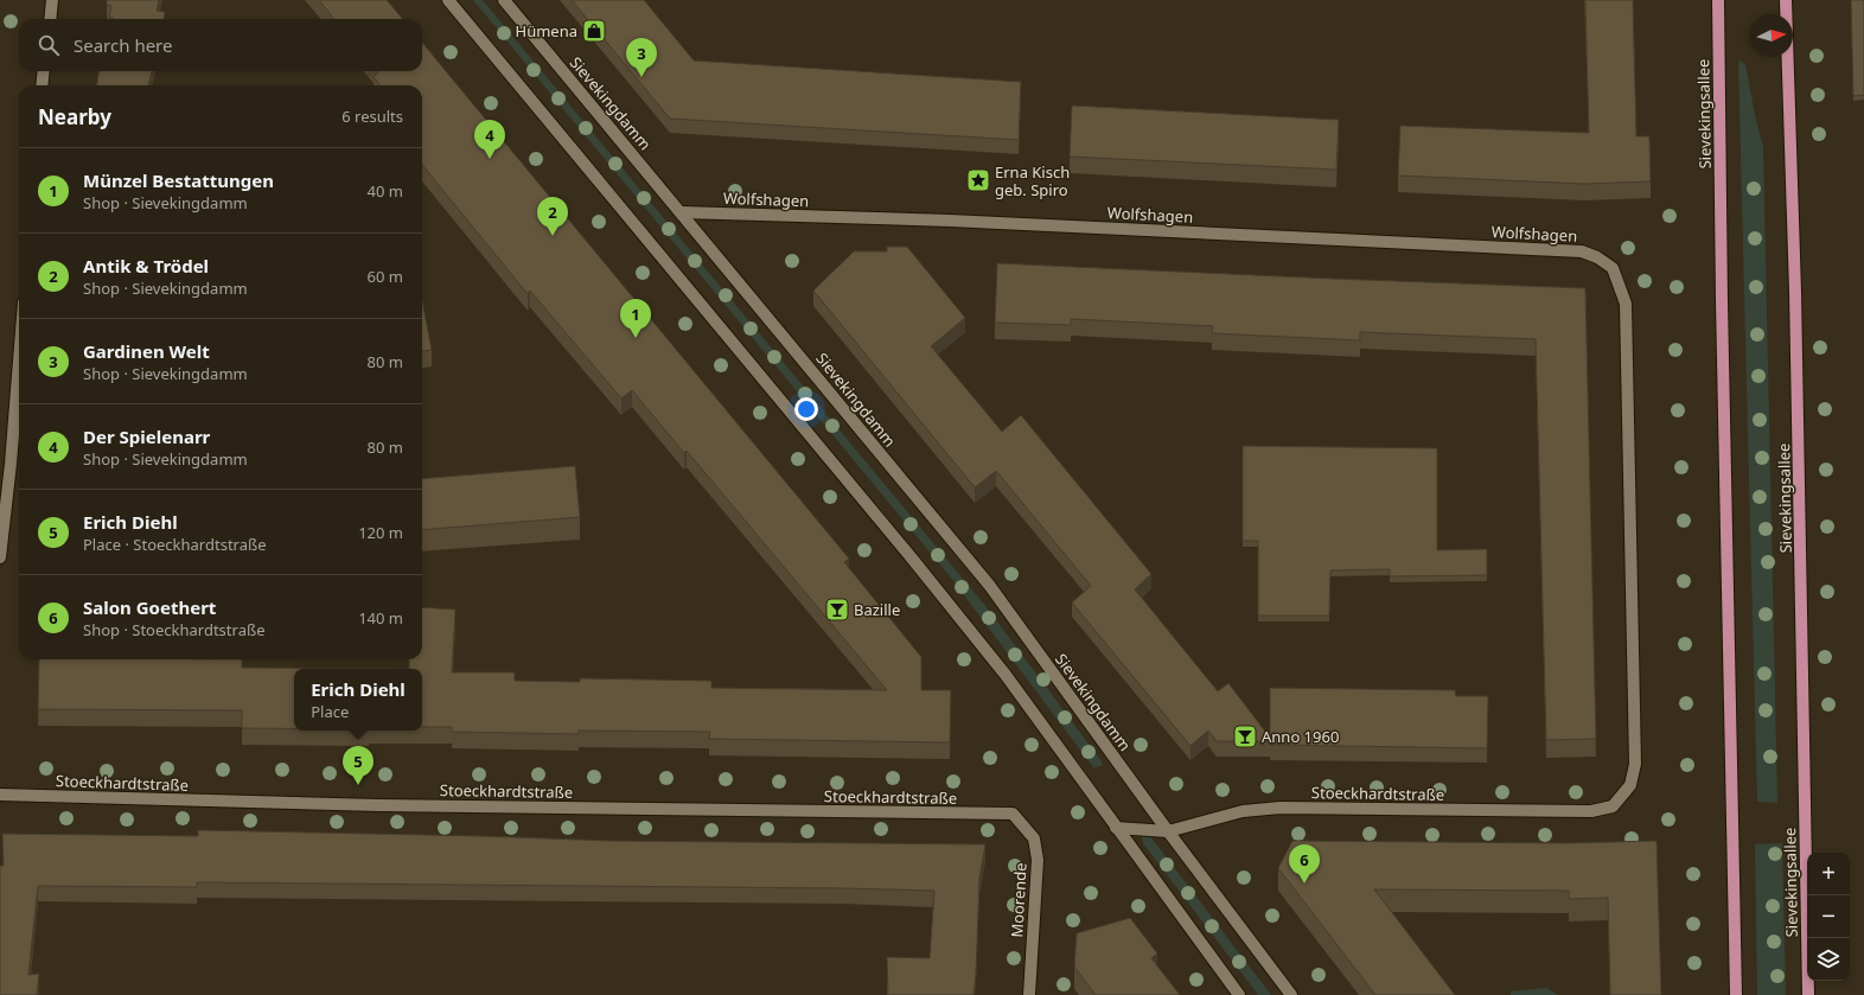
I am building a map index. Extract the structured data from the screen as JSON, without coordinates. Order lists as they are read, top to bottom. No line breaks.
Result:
{"streets":{"main road":["Sievekingsallee"],"street":["Sievekingdamm","Wolfshagen","Stoeckhardtstraße","Moorende"]},"crossings":[["Sievekingdamm","Wolfshagen"],["Sievekingdamm","Stoeckhardtstraße"],["Wolfshagen","Stoeckhardtstraße"],["Stoeckhardtstraße","Moorende"]],"places":{"shop":["Hümena"],"place":["Erna Kisch geb. Spiro"],"bar":["Bazille","Anno 1960"]},"north":"right","page":{"search":"Search here","pins":["3","4","2","1","5","6"],"heading":["Nearby","6 results"],"list":[{"mark":"1","name":"Münzel Bestattungen","note":"Shop · Sievekingdamm","value":"40 m"},{"mark":"2","name":"Antik & Trödel","note":"Shop · Sievekingdamm","value":"60 m"},{"mark":"3","name":"Gardinen Welt","note":"Shop · Sievekingdamm","value":"80 m"},{"mark":"4","name":"Der Spielenarr","note":"Shop · Sievekingdamm","value":"80 m"},{"mark":"5","name":"Erich Diehl","note":"Place · Stoeckhardtstraße","value":"120 m"},{"mark":"6","name":"Salon Goethert","note":"Shop · Stoeckhardtstraße","value":"140 m"}],"popup":["Erich Diehl","Place"],"map_buttons":["+","−"]}}
